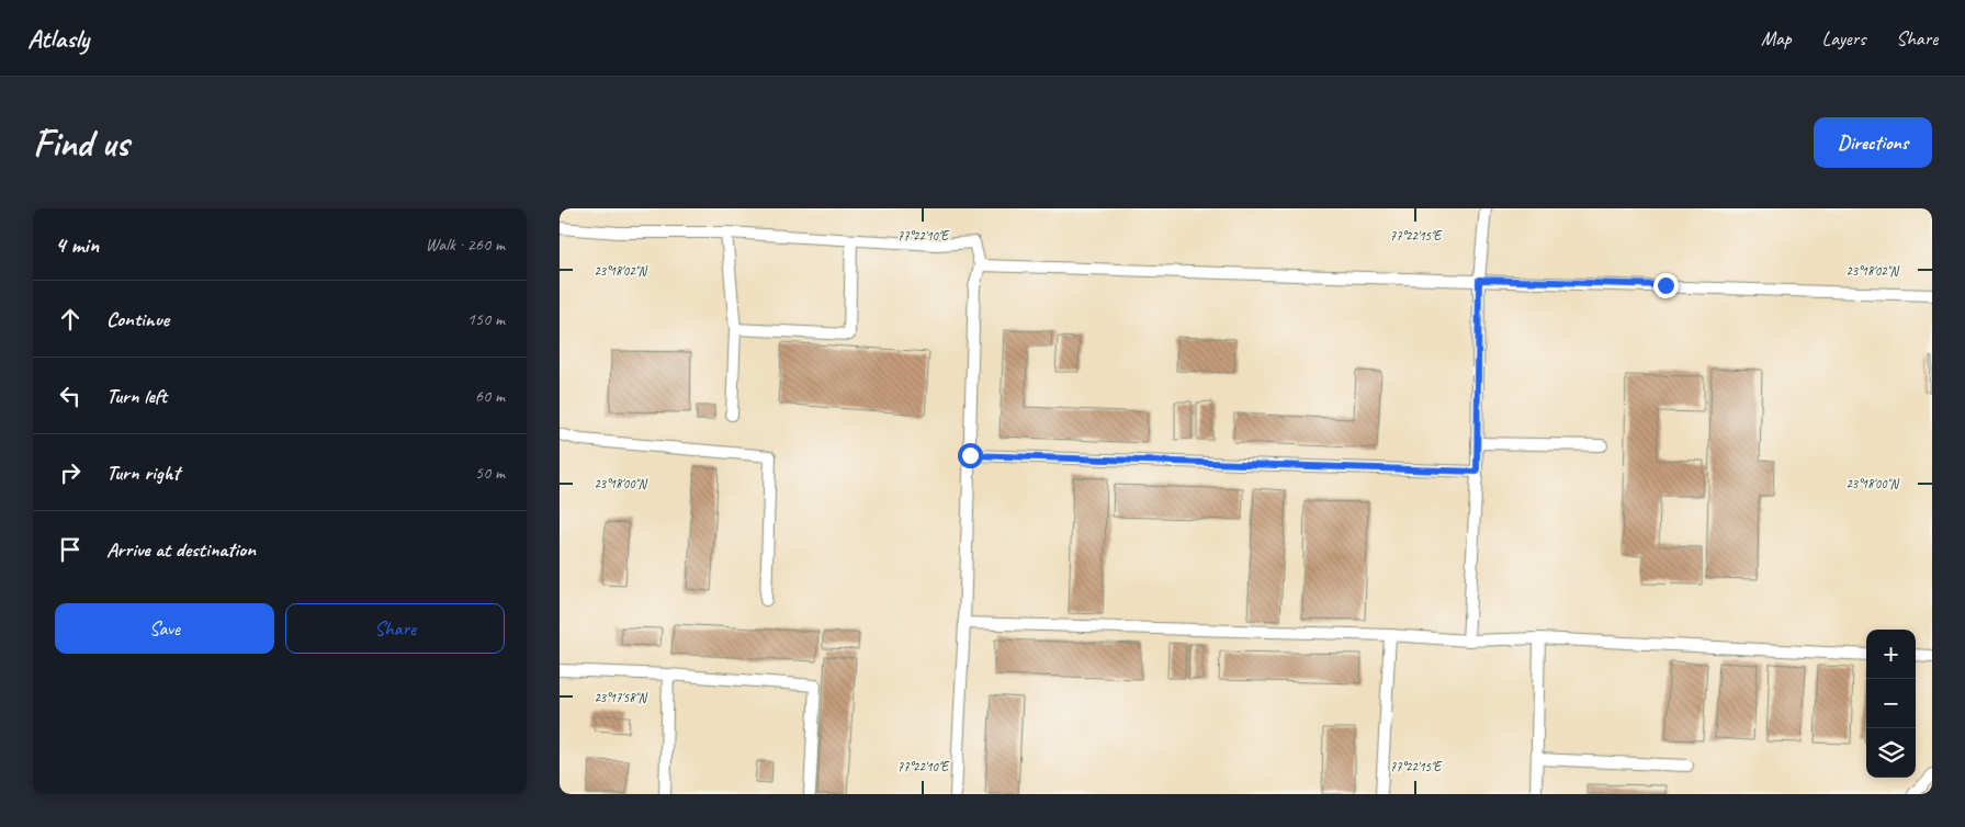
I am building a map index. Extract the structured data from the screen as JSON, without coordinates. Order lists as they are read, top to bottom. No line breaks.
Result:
{"page":{"header":"Atlasly","nav":["Map","Layers","Share"],"buttons":["Directions",["Save","Share"]],"title":"Find us","heading":["4 min","Walk · 260 m"],"list":[["Continue","150 m"],["Turn left","60 m"],["Turn right","50 m"],"Arrive at destination"],"map_buttons":["+","−"]},"coordinates":["77°22'10\"E","77°22'15\"E","23°18'02\"N","23°18'00\"N","23°17'58\"N"]}
